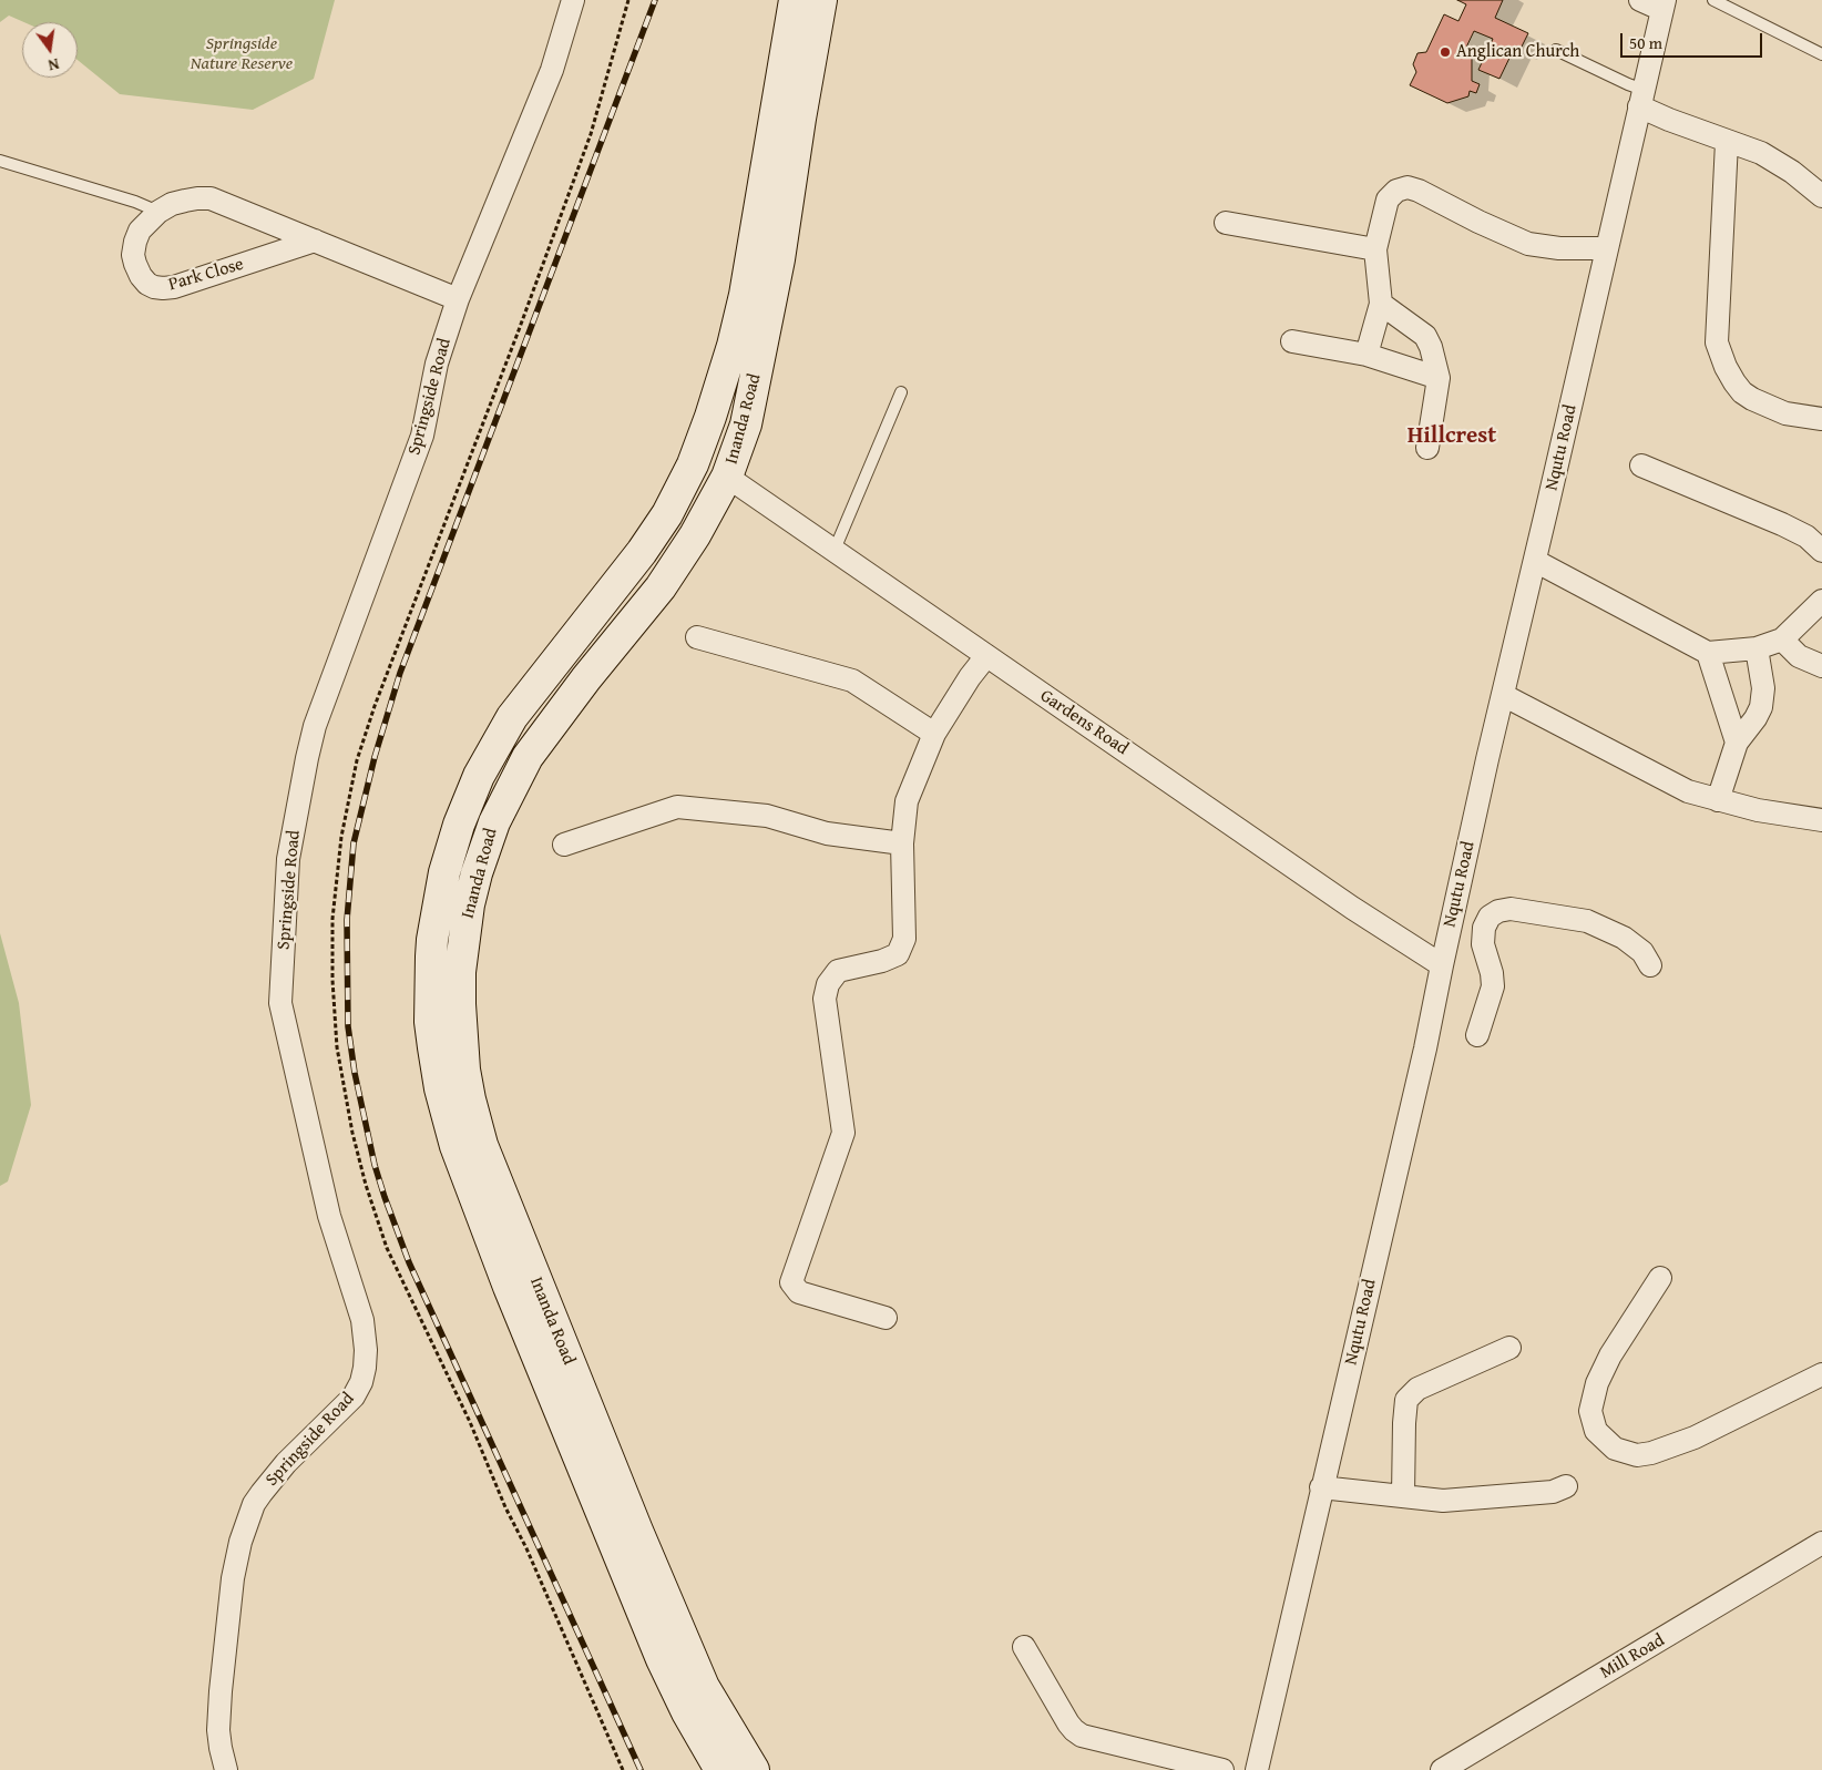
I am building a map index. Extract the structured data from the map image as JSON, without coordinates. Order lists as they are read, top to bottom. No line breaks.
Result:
{"streets":{"main road":["Inanda Road"],"street":["Park Close","Springside Road","Nqutu Road","Gardens Road","Mill Road"]},"crossings":[["Park Close","Springside Road"],["Inanda Road","Gardens Road"],["Nqutu Road","Gardens Road"]],"districts":["Hillcrest"],"parks":["Springside Nature Reserve"],"places":["Anglican Church"],"scale_bar":"50 m","north":"bottom"}
